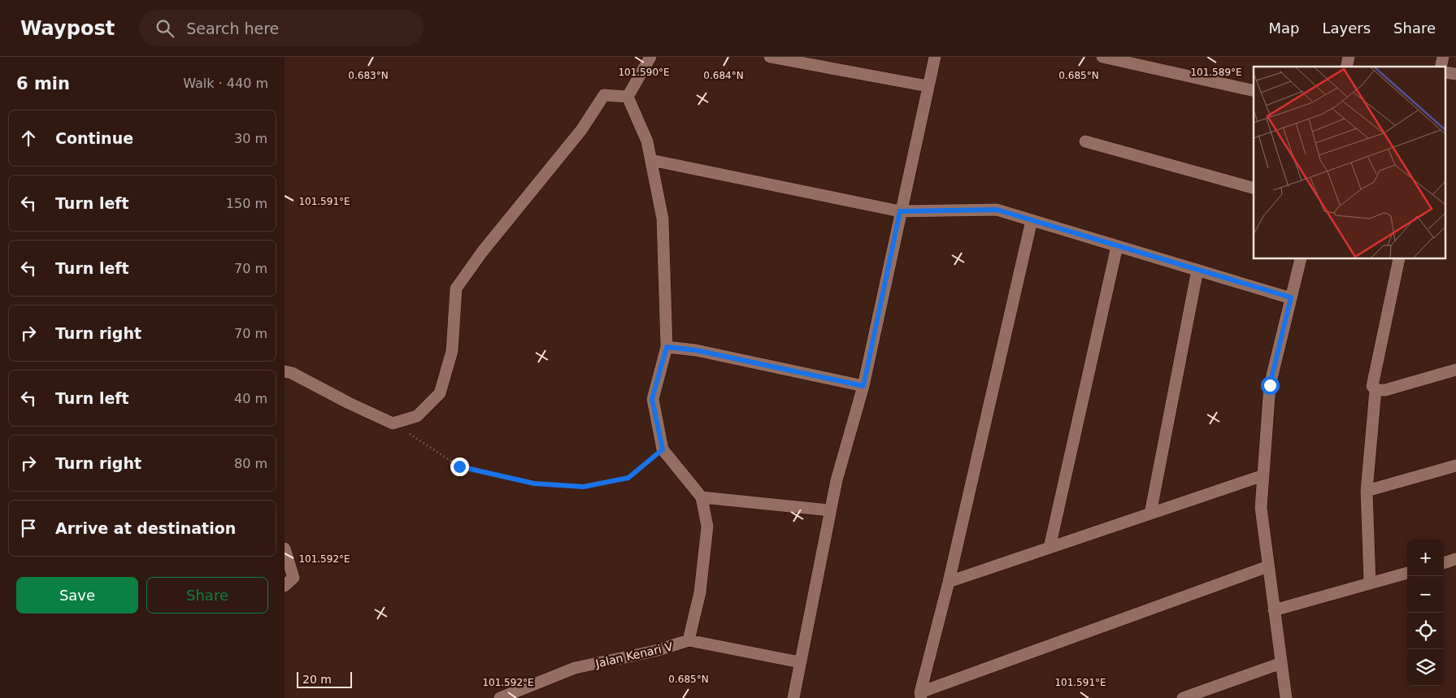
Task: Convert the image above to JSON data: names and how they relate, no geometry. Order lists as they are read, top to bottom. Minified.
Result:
{"streets":{"street":["Jalan Kenari V"]},"scale_bar":"20 m","page":{"header":"Waypost","search":"Search here","nav":["Map","Layers","Share"],"heading":["6 min","Walk · 440 m"],"list":[["Continue","30 m"],["Turn left","150 m"],["Turn left","70 m"],["Turn right","70 m"],["Turn left","40 m"],["Turn right","80 m"],"Arrive at destination"],"map_buttons":["+","−"],"buttons":["Save","Share"],"scale":"20 m"},"coordinates":["101.590°E","101.589°E","0.683°N","0.684°N","0.685°N","101.591°E","101.592°E"]}
